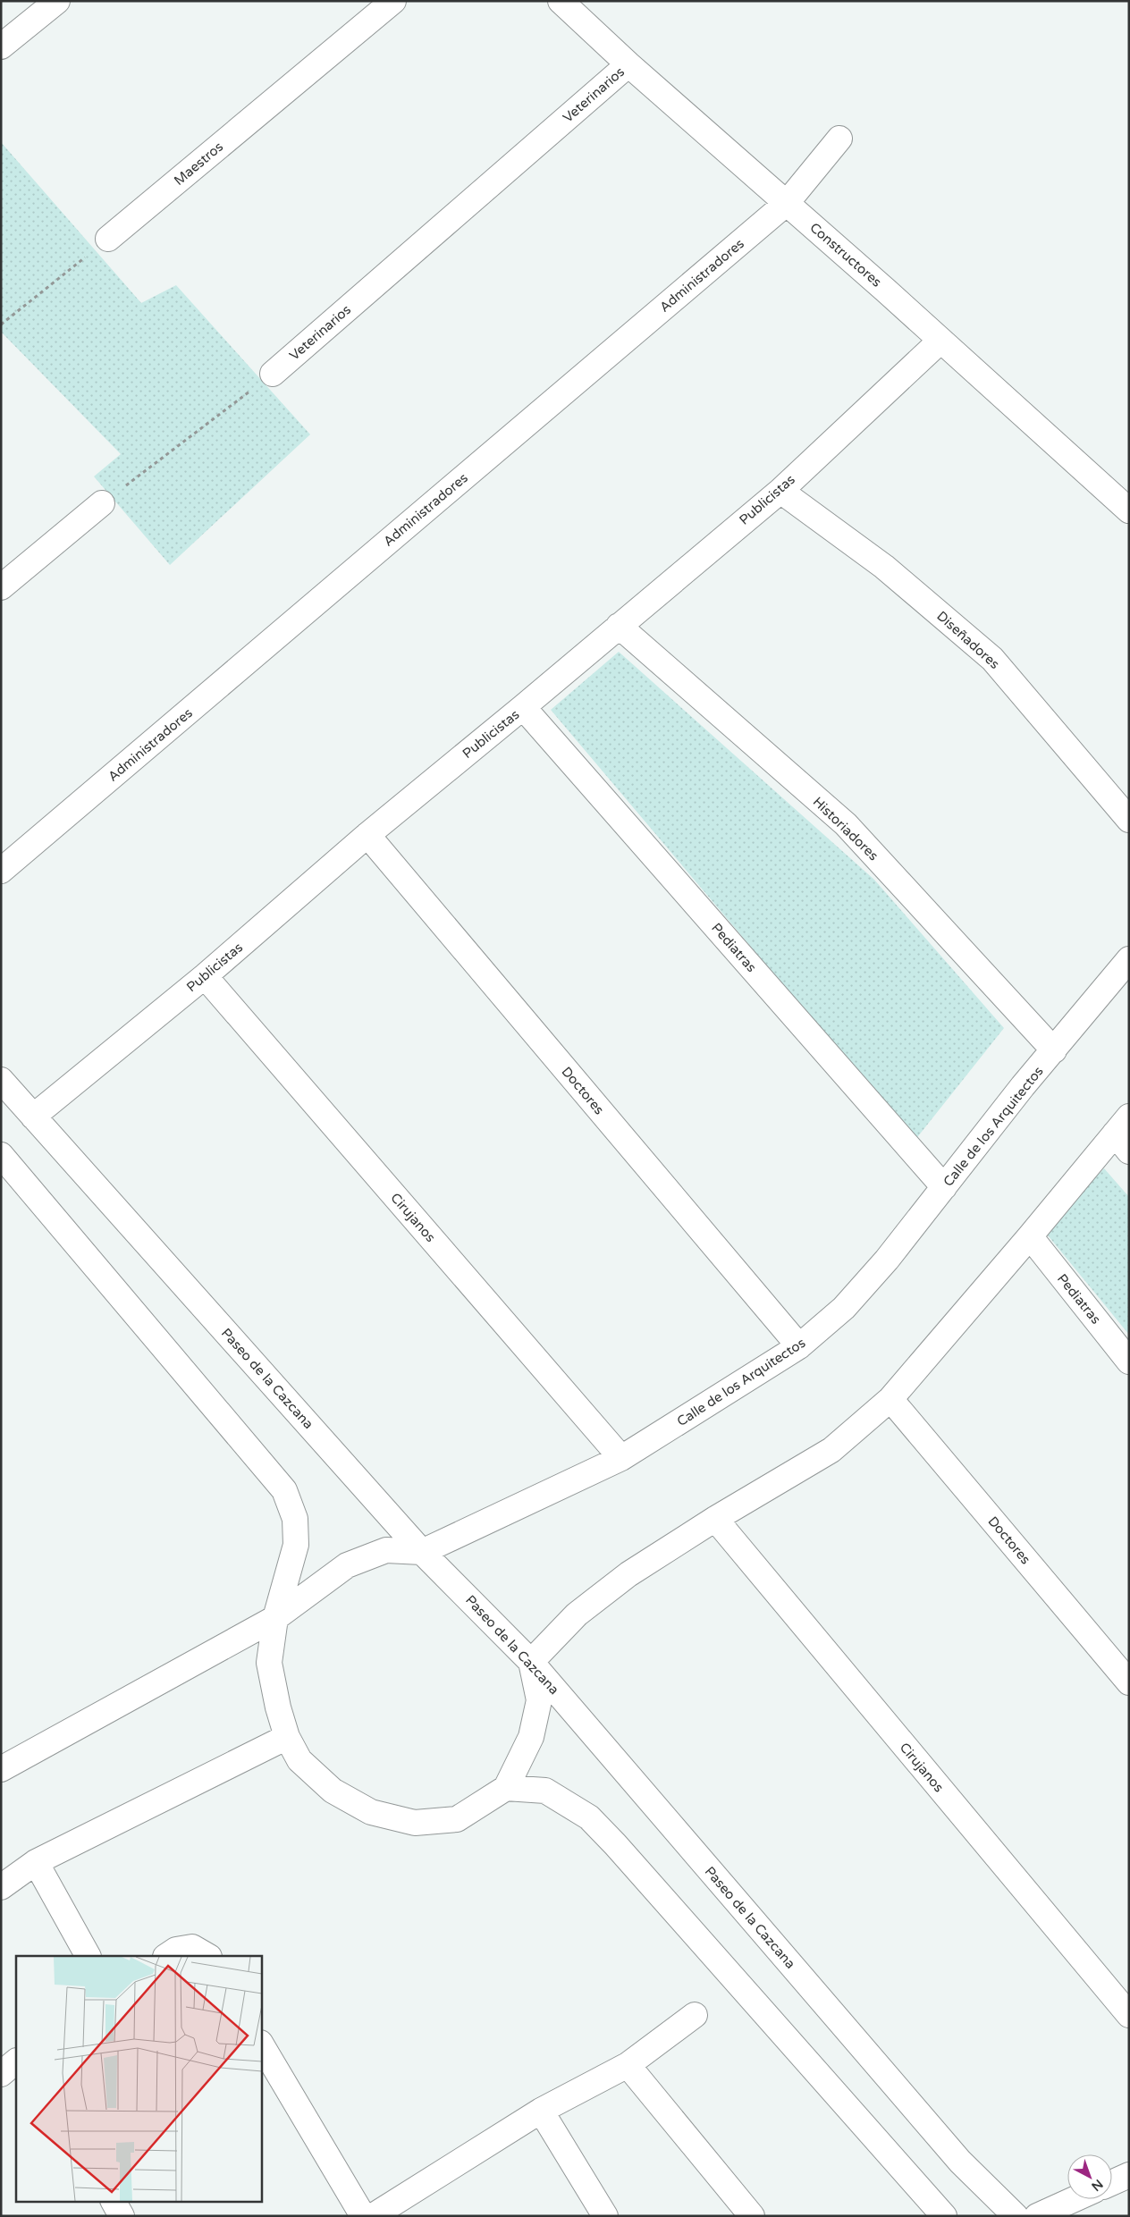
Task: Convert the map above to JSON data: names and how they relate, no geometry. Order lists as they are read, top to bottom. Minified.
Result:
{"streets":{"street":["Veterinarios","Maestros","Constructores","Administradores","Publicistas","Diseñadores","Historiadores","Pediatras","Doctores","Calle de los Arquitectos","Cirujanos","Paseo de la Cazcana"]},"crossings":[["Veterinarios","Constructores"],["Constructores","Administradores"],["Constructores","Publicistas"],["Publicistas","Diseñadores"],["Publicistas","Historiadores"],["Publicistas","Pediatras"],["Publicistas","Doctores"],["Publicistas","Cirujanos"],["Publicistas","Paseo de la Cazcana"],["Historiadores","Calle de los Arquitectos"],["Pediatras","Calle de los Arquitectos"],["Doctores","Calle de los Arquitectos"],["Calle de los Arquitectos","Cirujanos"],["Calle de los Arquitectos","Paseo de la Cazcana"]],"north":"bottom right"}
